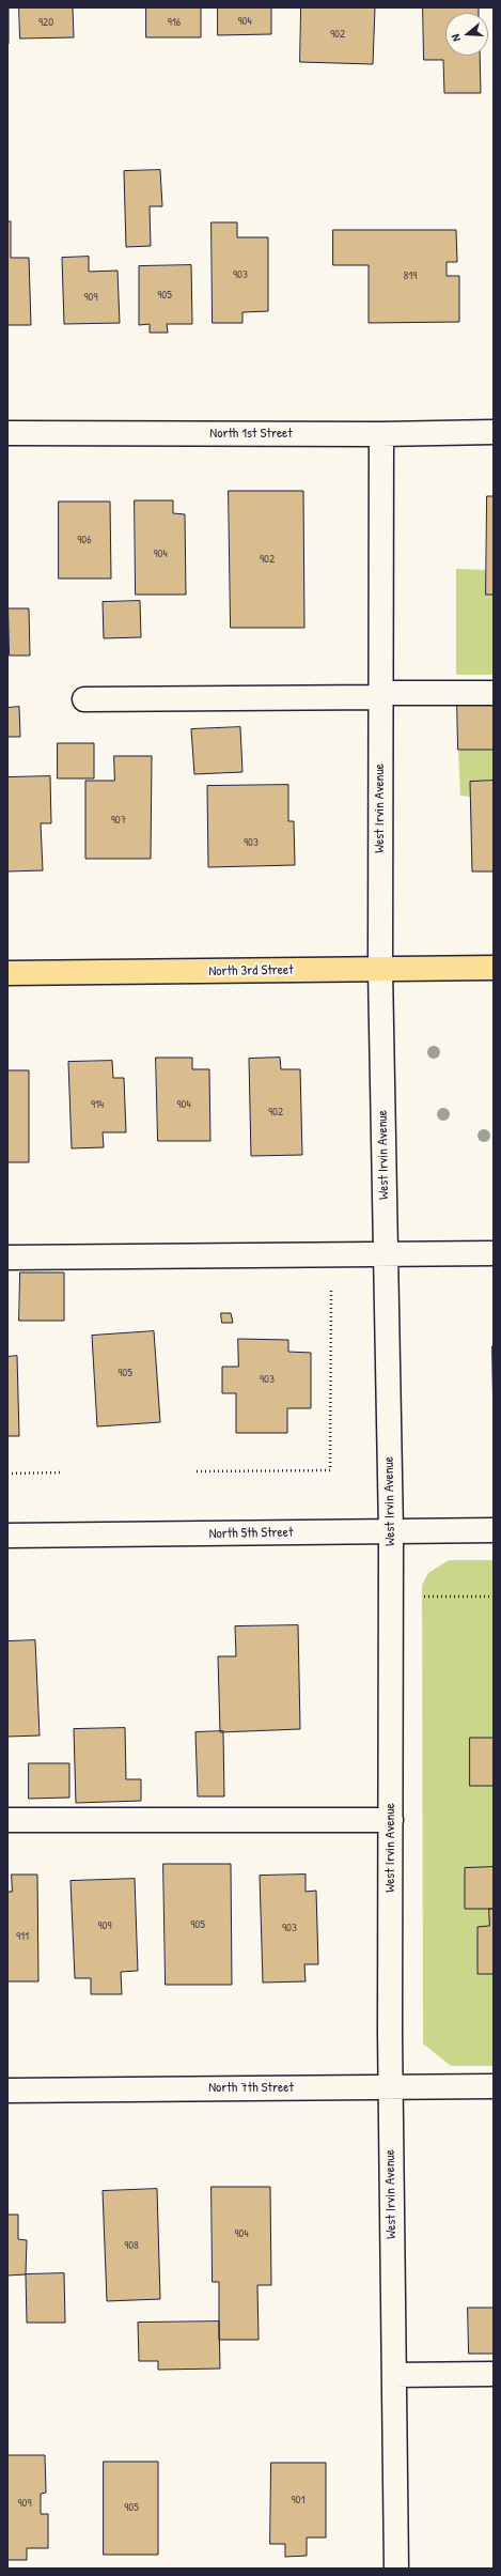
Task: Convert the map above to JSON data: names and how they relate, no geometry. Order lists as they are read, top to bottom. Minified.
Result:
{"streets":{"main road":["North 3rd Street"],"street":["North 1st Street","West Irvin Avenue","North 5th Street","North 7th Street"]},"crossings":[["North 1st Street","West Irvin Avenue"],["West Irvin Avenue","North 3rd Street"],["West Irvin Avenue","North 5th Street"],["West Irvin Avenue","North 7th Street"]],"house_numbers":["904","920","916","902","903","819","905","909","906","904","902","907","903","914","904","902","905","903","905","909","903","911","904","908","901","909","905"],"north":"left"}
